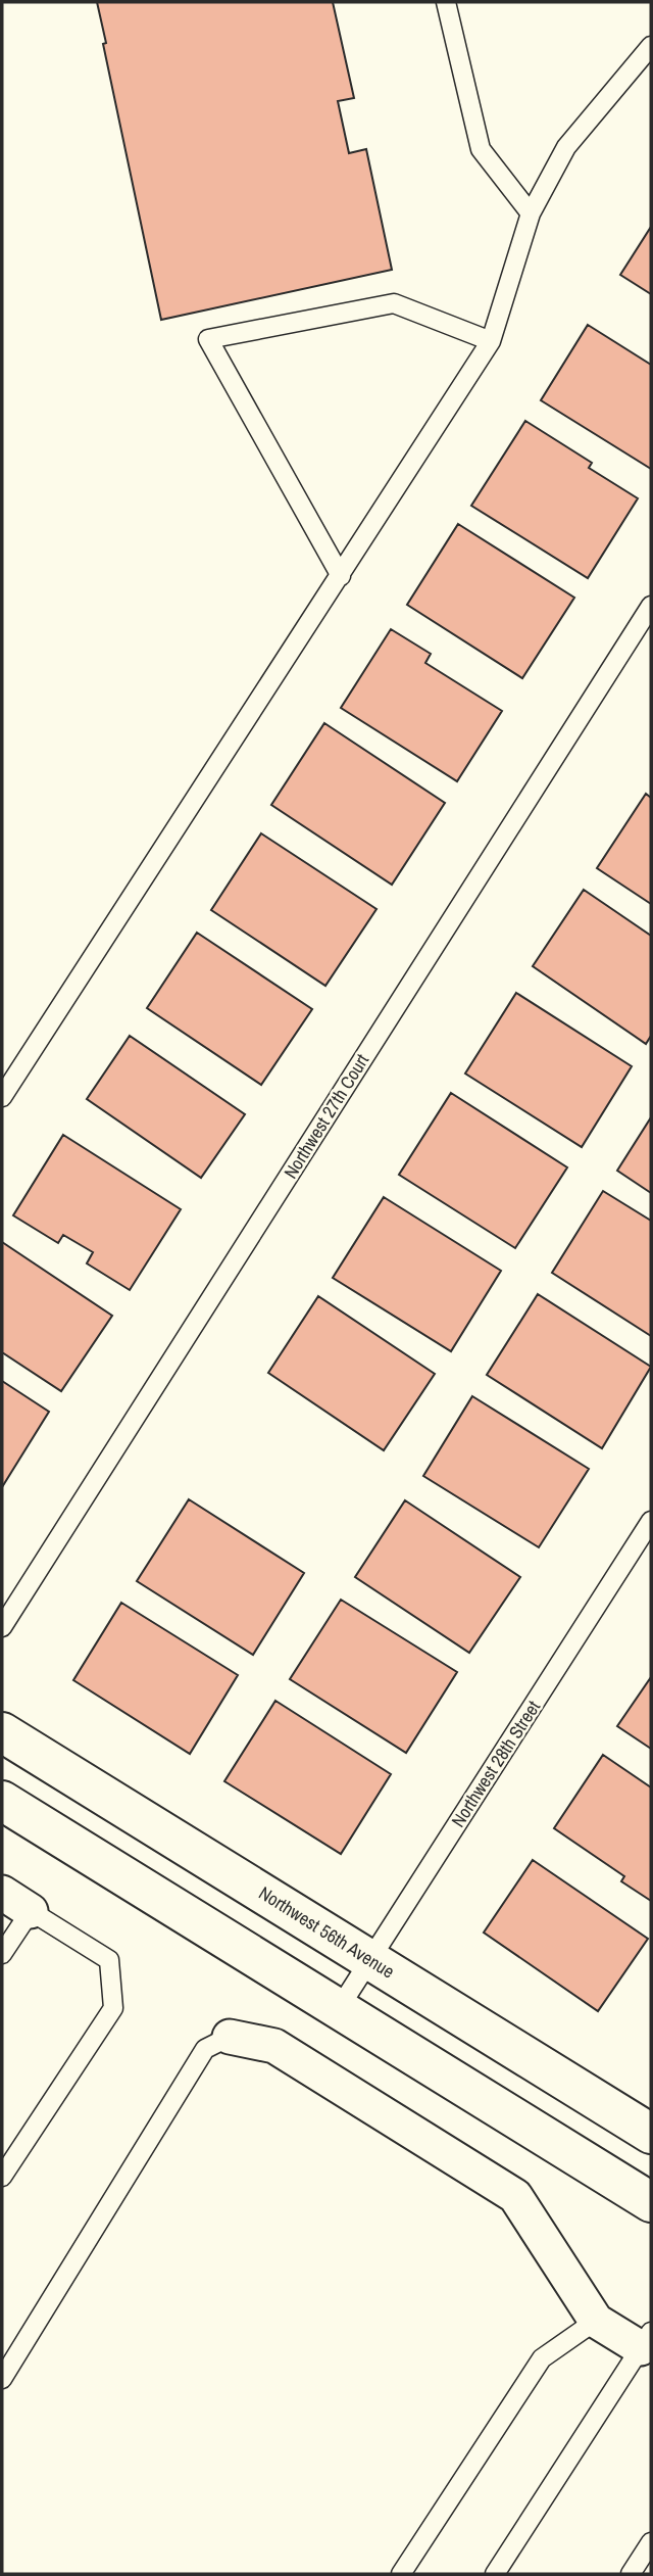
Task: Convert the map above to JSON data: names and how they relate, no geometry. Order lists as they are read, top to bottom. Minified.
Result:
{"streets":{"street":["Northwest 56th Avenue"],"lane":["Northwest 27th Court","Northwest 28th Street"]},"crossings":[["Northwest 28th Street","Northwest 56th Avenue"]]}
